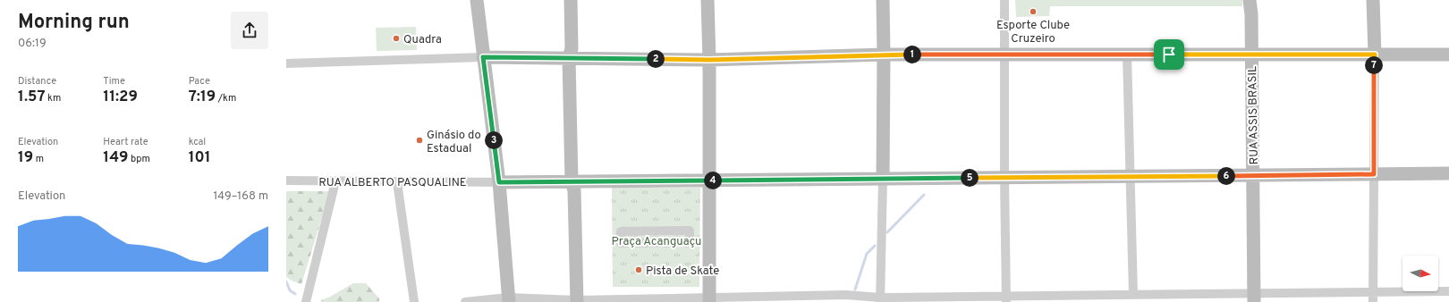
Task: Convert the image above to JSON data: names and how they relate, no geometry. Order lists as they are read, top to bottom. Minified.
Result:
{"streets":{"street":["RUA ASSIS BRASIL","RUA ALBERTO PASQUALINE"]},"parks":["Praça Acanguaçu"],"places":["Esporte Clube Cruzeiro","Quadra","Ginásio do Estadual","Pista de Skate"],"north":"right","page":{"heading":["Morning run","06:19"],"pins":["1","2","7","3","6","5","4"],"stats":[["Distance","1.57 km"],["Time","11:29"],["Pace","7:19 /km"],["Elevation","19 m"],["Heart rate","149 bpm"],["kcal","101"]],"chart":["Elevation","149–168 m"]}}
